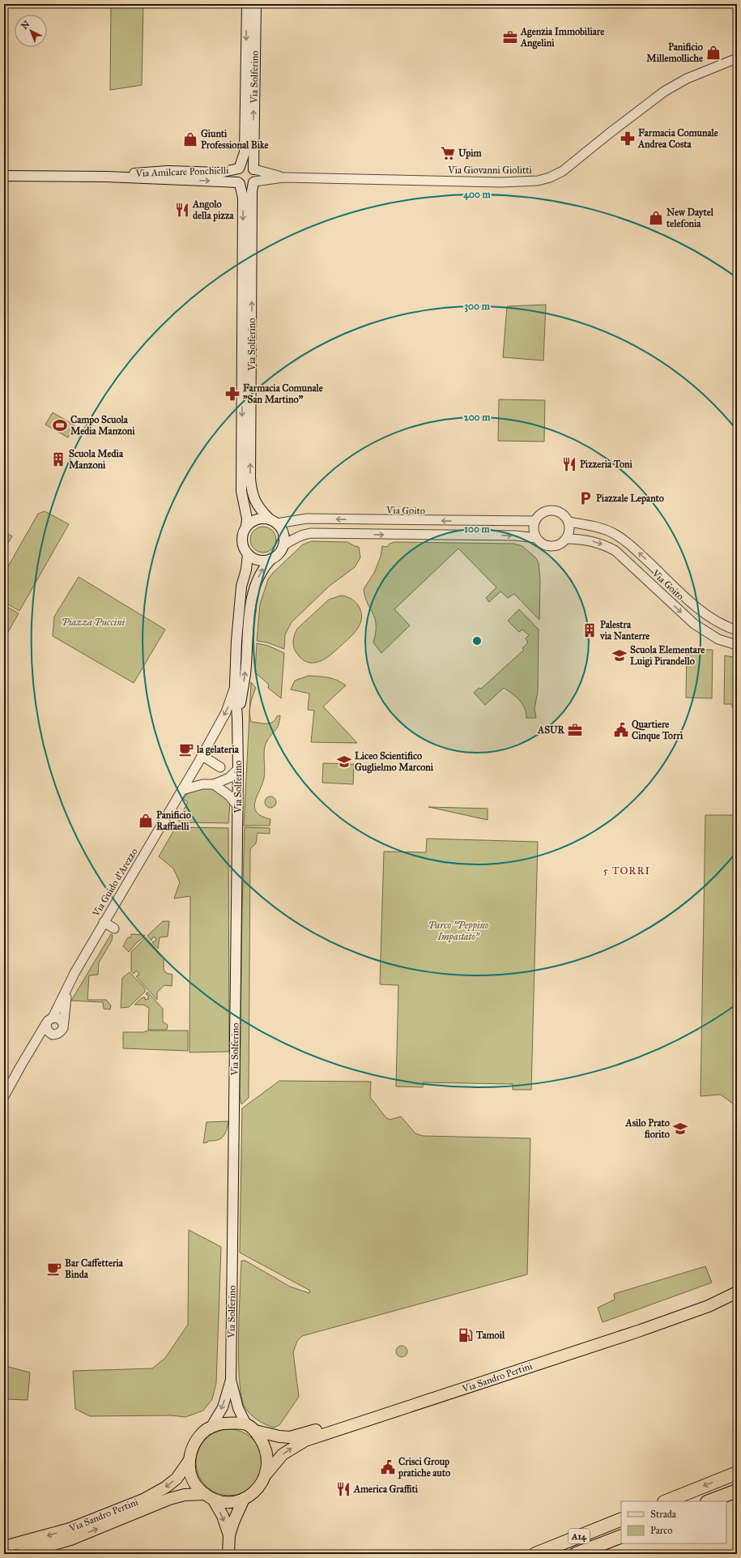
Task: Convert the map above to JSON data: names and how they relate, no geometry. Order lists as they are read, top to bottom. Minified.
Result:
{"streets":{"highway":["A14"],"main road":["Via Solferino","Via Amilcare Ponchielli","Via Sandro Pertini"],"street":["Via Giovanni Giolitti","Via Goito","Via Guido d'Arezzo"]},"crossings":[["Via Solferino","Via Giovanni Giolitti"],["Via Solferino","Via Amilcare Ponchielli"],["Via Solferino","Via Goito"],["Via Solferino","Via Guido d'Arezzo"],["Via Solferino","Via Sandro Pertini"],["Via Giovanni Giolitti","Via Amilcare Ponchielli"]],"districts":["5 TORRI"],"parks":["Piazza Puccini","Parco \"Peppino Impastato\""],"places":{"office":["Agenzia Immobiliare Angelini","ASUR"],"shop":["Panificio Millemolliche","Giunti Professional Bike","New Daytel telefonia","Panificio Raffaelli"],"pharmacy":["Farmacia Comunale Andrea Costa","Farmacia Comunale \"San Martino\""],"supermarket":["Upim"],"restaurant":["Angolo della pizza","Pizzeria Toni","America Graffiti"],"sports":["Campo Scuola Media Manzoni"],"building":["Scuola Media Manzoni","Palestra via Nanterre"],"parking":["Piazzale Lepanto"],"school or university":["Scuola Elementare Luigi Pirandello","Liceo Scientifico Guglielmo Marconi","Asilo Prato fiorito"],"public building":["Quartiere Cinque Torri","Crisci Group pratiche auto"],"cafe":["la gelateria","Bar Caffetteria Binda"],"fuel station":["Tamoil"]},"legend":["Strada","Parco"],"north":"top left","rings":["400 m","300 m","200 m","100 m"]}
